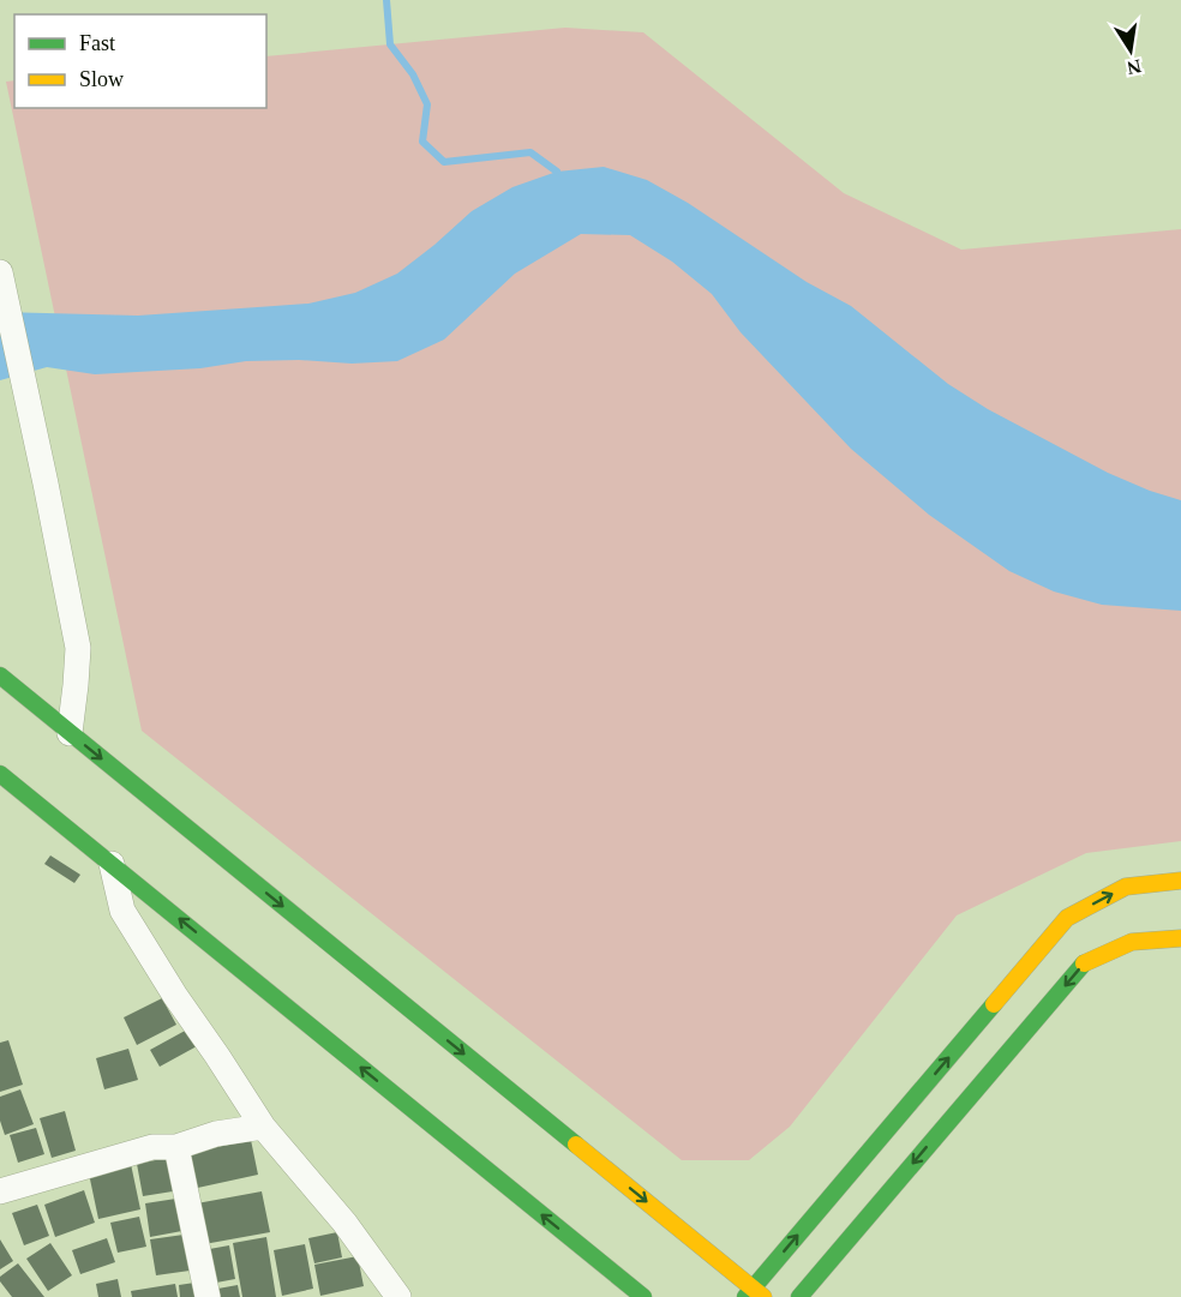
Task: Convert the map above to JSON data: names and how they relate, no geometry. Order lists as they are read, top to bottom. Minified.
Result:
{"legend":["Fast","Slow"],"north":"bottom"}
